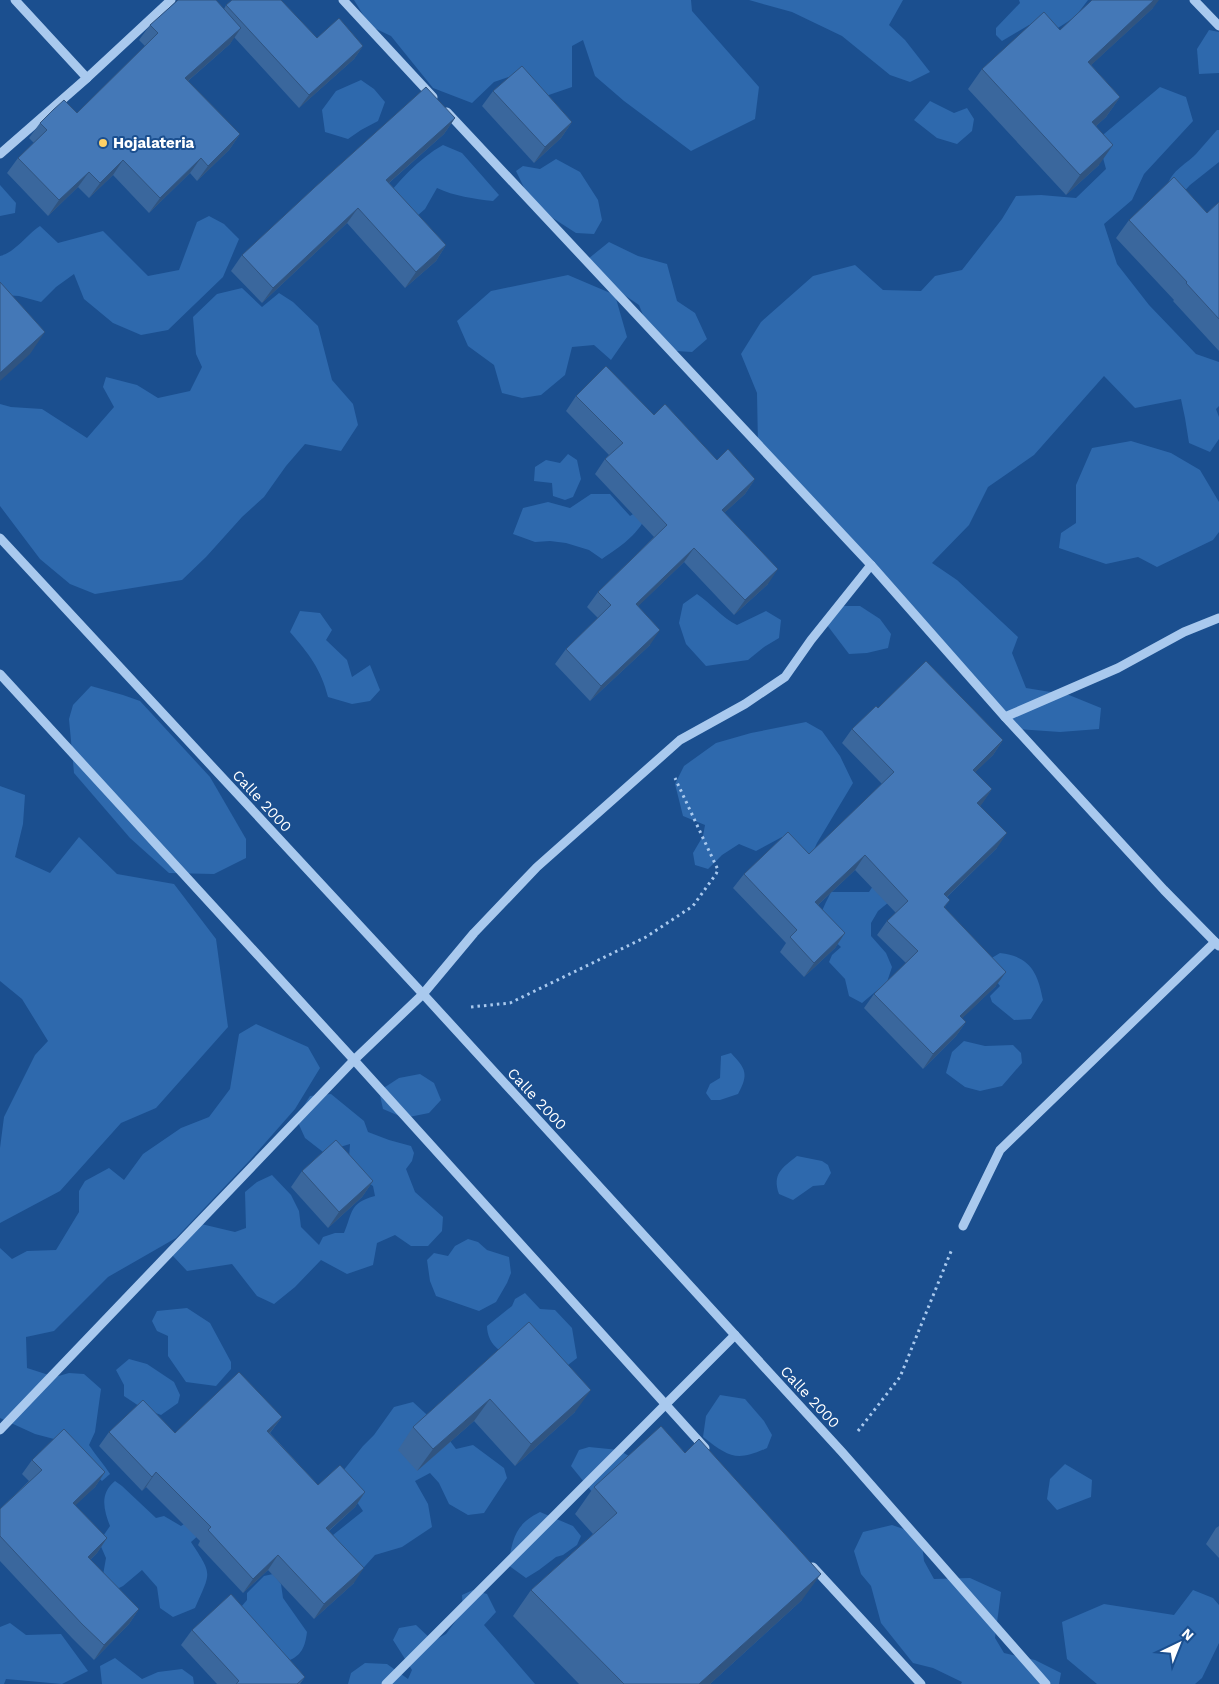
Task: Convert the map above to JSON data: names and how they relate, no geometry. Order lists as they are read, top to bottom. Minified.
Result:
{"streets":{"street":["Calle 2000"]},"places":["Hojalateria"],"north":"top right"}
